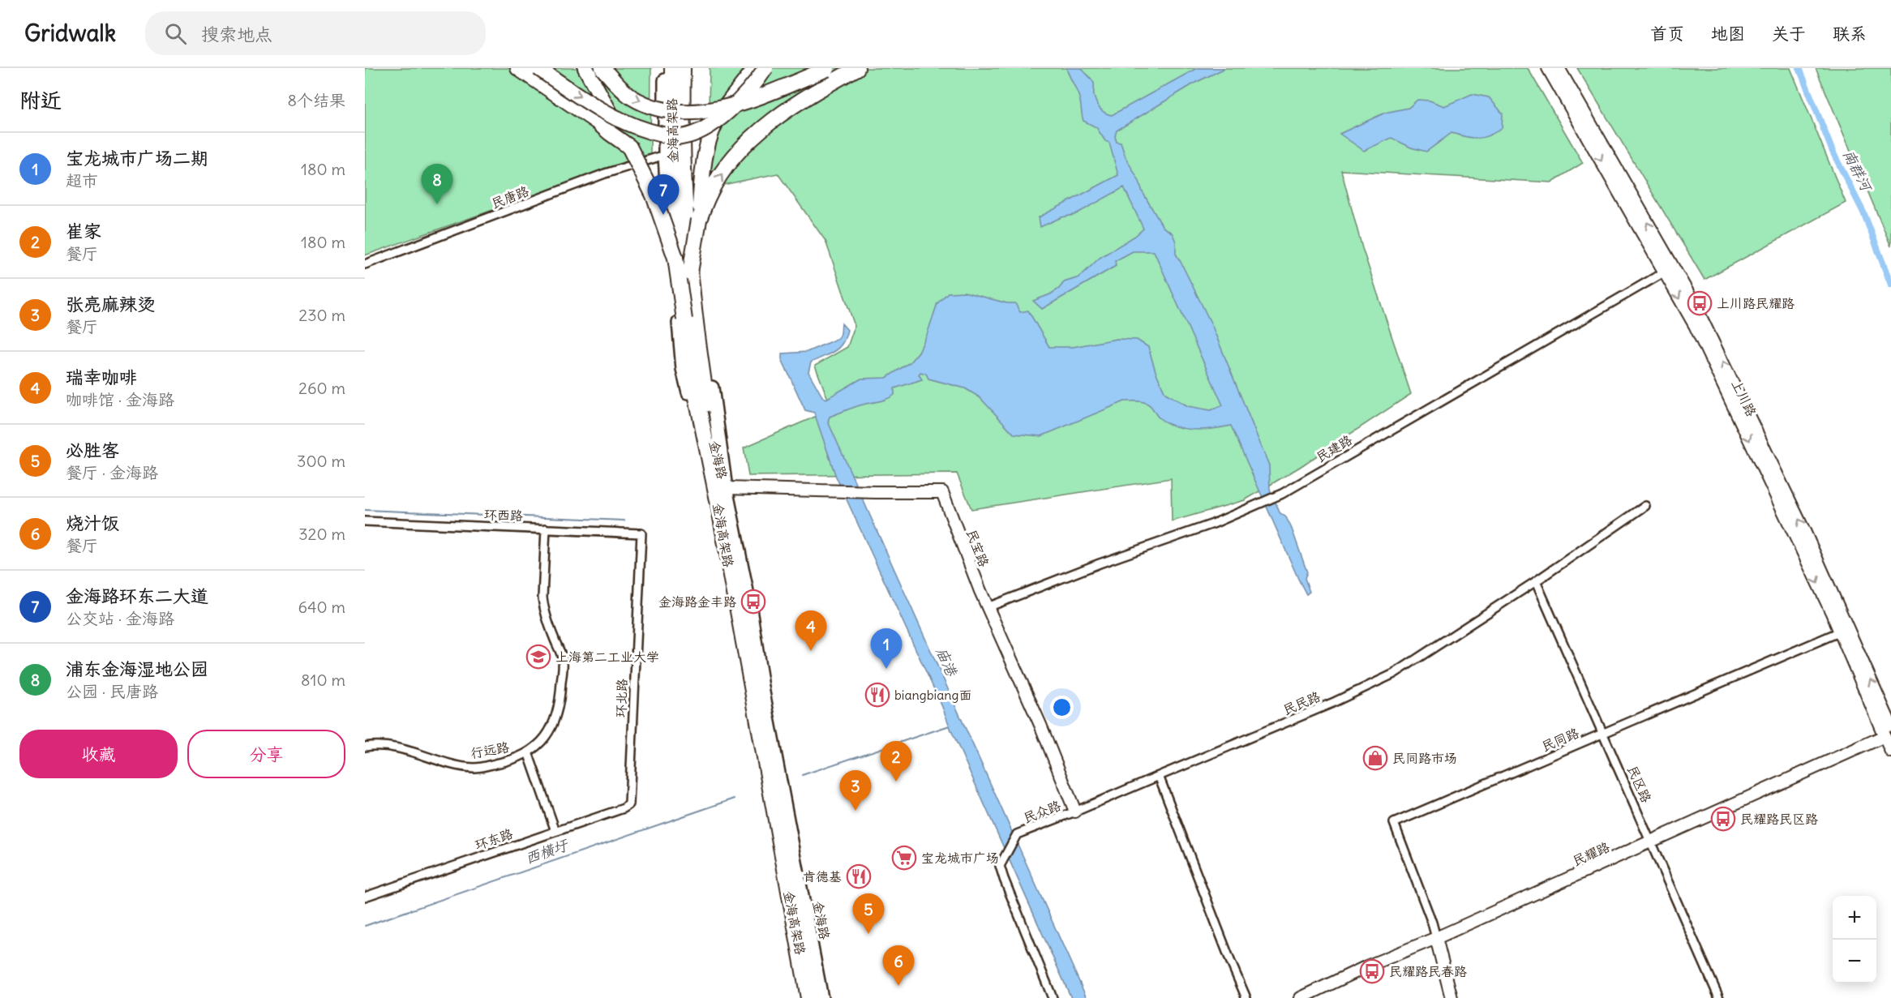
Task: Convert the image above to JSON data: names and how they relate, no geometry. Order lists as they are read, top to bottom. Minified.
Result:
{"streets":{"highway":["金海高架路"],"main road":["金海路"],"street":["民唐路","上川路","民建路","环西路","民宝路","环北路","民民路","民同路","行远路","民区路","民众路","环东路","民耀路"]},"crossings":[["金海高架路","金海路"],["民唐路","金海路"],["上川路","民建路"],["上川路","民同路"],["上川路","民耀路"],["民建路","民宝路"],["金海路","民宝路"],["环西路","环北路"],["环西路","行远路"],["民宝路","民众路"],["环北路","环东路"],["民民路","民区路"],["民民路","民众路"],["民同路","民区路"],["民同路","民耀路"],["民区路","民耀路"]],"water":["南群河","庙港","西横圩"],"places":{"bus stop":["上川路民耀路","金海路金丰路","民耀路民区路","民耀路民春路"],"school or university":["上海第二工业大学"],"restaurant":["biangbiang面","肯德基"],"shop":["民同路市场"],"supermarket":["宝龙城市广场"]},"page":{"header":"Gridwalk","search":"搜索地点","nav":["首页","地图","关于","联系"],"heading":["附近","8个结果"],"list":[{"mark":"1","name":"宝龙城市广场二期","note":"超市","value":"180 m"},{"mark":"2","name":"崔家","note":"餐厅","value":"180 m"},{"mark":"3","name":"张亮麻辣烫","note":"餐厅","value":"230 m"},{"mark":"4","name":"瑞幸咖啡","note":"咖啡馆 · 金海路","value":"260 m"},{"mark":"5","name":"必胜客","note":"餐厅 · 金海路","value":"300 m"},{"mark":"6","name":"烧汁饭","note":"餐厅","value":"320 m"},{"mark":"7","name":"金海路环东二大道","note":"公交站 · 金海路","value":"640 m"},{"mark":"8","name":"浦东金海湿地公园","note":"公园 · 民唐路","value":"810 m"}],"pins":["8","7","4","1","2","3","5","6"],"buttons":["收藏","分享"],"map_buttons":["+","−"]}}
